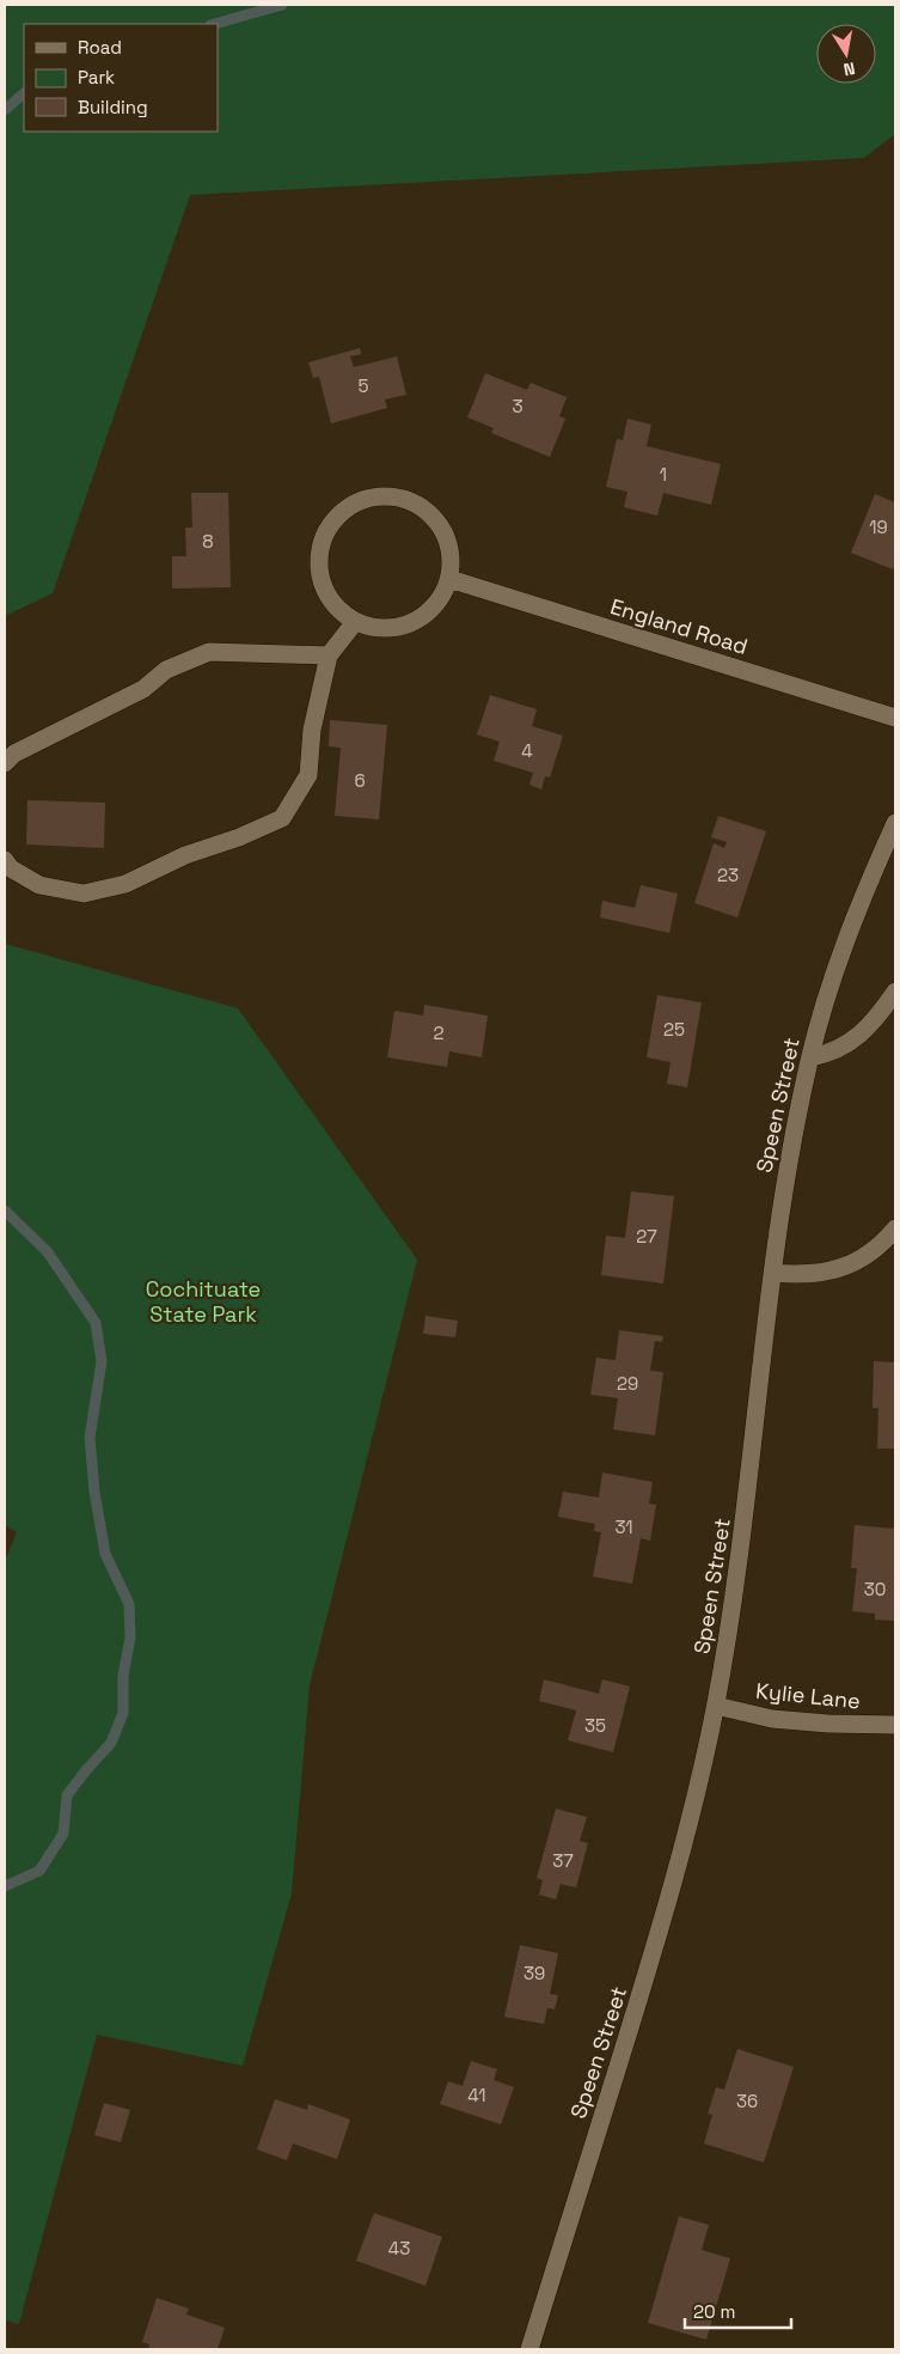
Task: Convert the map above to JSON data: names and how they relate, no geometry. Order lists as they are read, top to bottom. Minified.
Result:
{"streets":{"street":["England Road","Speen Street","Kylie Lane"]},"crossings":[["Speen Street","Kylie Lane"]],"parks":["Cochituate State Park"],"house_numbers":["5","3","1","19","8","4","6","23","25","2","27","29","31","30","35","37","39","41","36","43"],"legend":["Road","Park","Building"],"scale_bar":"20 m","north":"bottom"}
